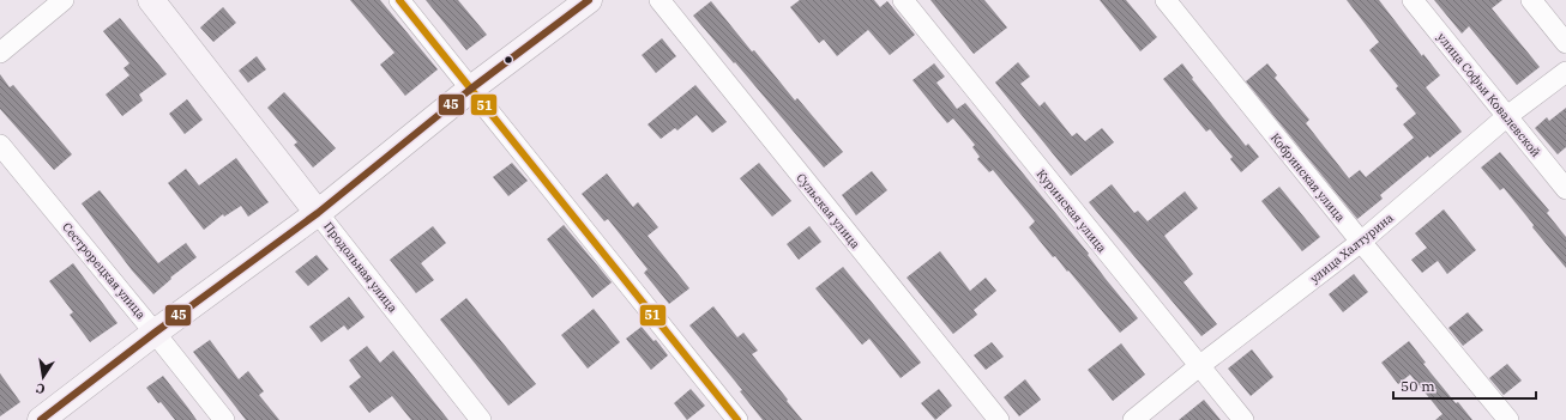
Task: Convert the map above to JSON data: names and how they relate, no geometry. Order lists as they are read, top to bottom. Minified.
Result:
{"streets":{"main road":["Продольная улица"],"street":["улица Софьи Ковалевской","Кобринская улица","Сульская улица","Куринская улица","улица Халтурина","Сестрорецкая улица"]},"crossings":[["улица Софьи Ковалевской","улица Халтурина"],["Кобринская улица","улица Халтурина"],["Куринская улица","улица Халтурина"]],"lines":["transit line 51","transit line 45"],"scale_bar":"50 m","north":"bottom"}
